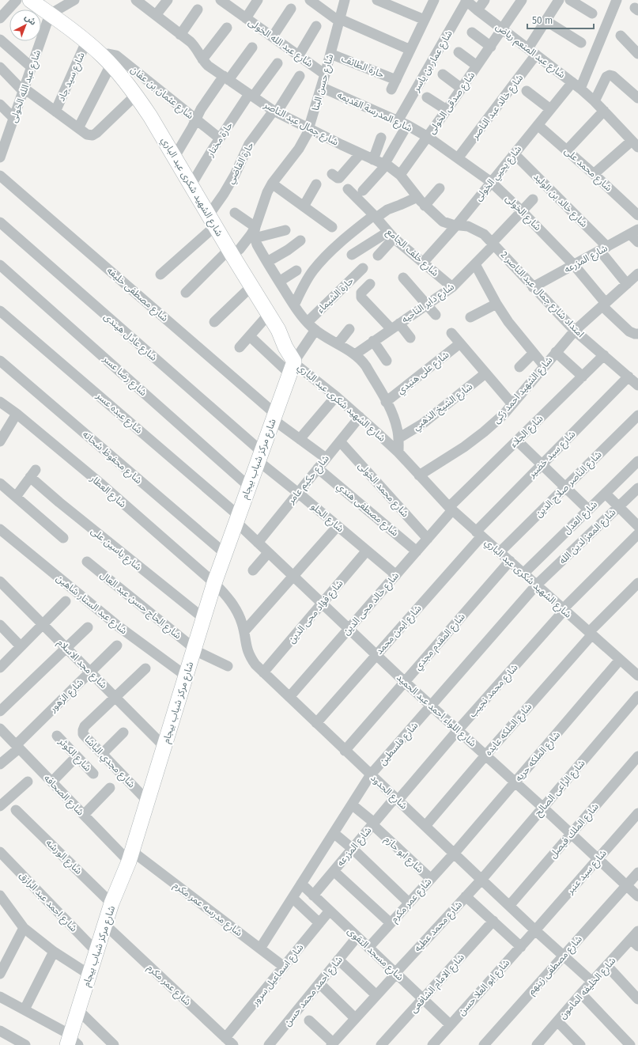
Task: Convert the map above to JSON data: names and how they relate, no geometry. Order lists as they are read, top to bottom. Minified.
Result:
{"streets":{"main road":["شارع الشهيد شكرى عبد الباري","شارع مركز شباب بيجام"],"street":["شارع عبد الله الخولى","شارع عبد المنعم رياض","شارع عمار بن ياسر","حارة الطائف","شارع سيد جاد","شارع حسن البنا","شارع عثمان بن عفان","شارع صدقى الخولى","شارع خالد عبد الناصر","شارع المدرسة القديمه","شارع جمال عبد الناصر","حارة مختار","حارة القاضي","شارع محمد على","شارع يحيي الخولى","شارع خالد بن الوليد","شارع الخولى","شارع خلف الجامع","شارع المزرعه","شارع مصطفى خليفه","امتداد شارع جمال عبد الناصر 2","حارة الشيماء","شارع داير الناحيه","شارع عادل هيندى","شارع على هنيدي","شارع رضا عسر","شارع الشهيد احمد زكى","شارع الشيخ الذهبي","شارع عبده عسر","شارع الجلاء","شارع سيد خضير","شارع محفوظ شحاته","شارع حكيم عامر","شارع الناصر صلاح الدين","شارع محمد الخولى","شارع العطار","شارع مصطفى هندي","شارع الحلو","شارع العدل","شارع المعز لدين الله","شارع ياسين على","شارع خالد محى الدين","شارع عبد الستار شاهين","شارع الحاج حسن عبد العال","شارع فؤاد محى الدين","شارع ايمن محمد","شارع المقدم مجدي","شارع مجد الاسلام","شارع محمد نجيب","شارع الزهور","شارع اللواء احمد عبد الحميد","شارع الملكه عايده","شارع فلسطين","شارع الكوثر","شارع الملكه حريه","شارع مجدي الباشا","شارع الراعى الصالح","شارع الحدود","شارع الصحافه","شارع الملك فيصل","شارع ابو حازم","شارع الورشه","شارع سيد عنبر","شارع عمر مكرم","شارع احمد عبد الرازق","شارع مدرسه عمر مكرم","شارع محمد عطيه","شارع مسجد التقوى","شارع مصطفى زينهم","شارع اسماعيل سرور","شارع الامام الشافعى","شارع ابو العلا حسن","شارع الخليفه المامون","شارع احمد محمد حسن"]},"crossings":[["شارع عبد الله الخولى","شارع حسن البنا"],["شارع عبد الله الخولى","شارع الشهيد شكرى عبد الباري"],["شارع عبد المنعم رياض","شارع عمار بن ياسر"],["شارع عبد المنعم رياض","شارع صدقى الخولى"],["شارع عبد المنعم رياض","شارع خالد عبد الناصر"],["شارع عبد المنعم رياض","شارع يحيي الخولى"],["شارع عمار بن ياسر","شارع المدرسة القديمه"],["شارع عمار بن ياسر","شارع جمال عبد الناصر"],["حارة الطائف","شارع حسن البنا"],["شارع سيد جاد","شارع الشهيد شكرى عبد الباري"],["شارع حسن البنا","شارع المدرسة القديمه"],["شارع حسن البنا","شارع جمال عبد الناصر"],["شارع حسن البنا","شارع الشهيد شكرى عبد الباري"],["شارع عثمان بن عفان","حارة مختار"],["شارع عثمان بن عفان","شارع الشهيد شكرى عبد الباري"],["شارع صدقى الخولى","شارع المدرسة القديمه"],["شارع صدقى الخولى","شارع جمال عبد الناصر"],["شارع صدقى الخولى","شارع الخولى"],["شارع خالد عبد الناصر","شارع الخولى"],["شارع المدرسة القديمه","شارع الخولى"],["شارع جمال عبد الناصر","حارة مختار"],["شارع جمال عبد الناصر","حارة القاضي"],["شارع جمال عبد الناصر","شارع يحيي الخولى"],["شارع جمال عبد الناصر","امتداد شارع جمال عبد الناصر 2"],["حارة مختار","شارع الشهيد شكرى عبد الباري"],["حارة القاضي","شارع الشهيد شكرى عبد الباري"],["شارع محمد على","شارع يحيي الخولى"],["شارع يحيي الخولى","شارع خالد بن الوليد"],["شارع يحيي الخولى","شارع الخولى"],["شارع يحيي الخولى","شارع خلف الجامع"],["شارع يحيي الخولى","امتداد شارع جمال عبد الناصر 2"],["شارع الشهيد شكرى عبد الباري","شارع الشهيد احمد زكى"],["شارع الشهيد شكرى عبد الباري","شارع الجلاء"],["شارع الشهيد شكرى عبد الباري","شارع سيد خضير"],["شارع الشهيد شكرى عبد الباري","شارع مركز شباب بيجام"],["شارع الشهيد شكرى عبد الباري","شارع حكيم عامر"],["شارع الشهيد شكرى عبد الباري","شارع الناصر صلاح الدين"],["شارع الشهيد شكرى عبد الباري","شارع العدل"],["شارع الشهيد شكرى عبد الباري","شارع المعز لدين الله"],["شارع الشهيد شكرى عبد الباري","شارع خالد محى الدين"],["شارع الشهيد شكرى عبد الباري","شارع ايمن محمد"],["شارع الشهيد شكرى عبد الباري","شارع المقدم مجدي"],["شارع الشهيد شكرى عبد الباري","شارع محمد نجيب"],["شارع الشهيد شكرى عبد الباري","شارع الملكه عايده"],["شارع الشهيد شكرى عبد الباري","شارع فلسطين"],["شارع الشهيد شكرى عبد الباري","شارع الملكه حريه"],["شارع خالد بن الوليد","شارع المزرعه"],["شارع خالد بن الوليد","شارع الشهيد احمد زكى"],["شارع الخولى","شارع المزرعه"],["شارع الخولى","شارع داير الناحيه"],["شارع الخولى","شارع الشهيد احمد زكى"],["شارع خلف الجامع","شارع داير الناحيه"],["شارع المزرعه","امتداد شارع جمال عبد الناصر 2"],["شارع المزرعه","شارع محمد نجيب"],["شارع المزرعه","شارع الحدود"],["شارع المزرعه","شارع ابو حازم"],["شارع المزرعه","شارع مسجد التقوى"],["شارع مصطفى خليفه","شارع مركز شباب بيجام"],["شارع مصطفى خليفه","شارع حكيم عامر"],["امتداد شارع جمال عبد الناصر 2","شارع داير الناحيه"],["امتداد شارع جمال عبد الناصر 2","شارع الشهيد احمد زكى"],["امتداد شارع جمال عبد الناصر 2","شارع الجلاء"],["امتداد شارع جمال عبد الناصر 2","شارع سيد خضير"],["شارع عادل هيندى","شارع مركز شباب بيجام"],["شارع عادل هيندى","شارع الحلو"],["شارع رضا عسر","شارع مركز شباب بيجام"],["شارع عبده عسر","شارع مركز شباب بيجام"],["شارع عبده عسر","شارع اللواء احمد عبد الحميد"],["شارع الجلاء","شارع خالد محى الدين"],["شارع سيد خضير","شارع ايمن محمد"],["شارع محفوظ شحاته","شارع مركز شباب بيجام"],["شارع مركز شباب بيجام","شارع العطار"],["شارع مركز شباب بيجام","شارع الحلو"],["شارع مركز شباب بيجام","شارع ياسين على"],["شارع مركز شباب بيجام","شارع عبد الستار شاهين"],["شارع مركز شباب بيجام","شارع الحاج حسن عبد العال"],["شارع مركز شباب بيجام","شارع مجد الاسلام"],["شارع مركز شباب بيجام","شارع اللواء احمد عبد الحميد"],["شارع مركز شباب بيجام","شارع مجدي الباشا"],["شارع مركز شباب بيجام","شارع الحدود"],["شارع مركز شباب بيجام","شارع الصحافه"],["شارع مركز شباب بيجام","شارع الورشه"],["شارع مركز شباب بيجام","شارع عمر مكرم"],["شارع مركز شباب بيجام","شارع احمد عبد الرازق"],["شارع مركز شباب بيجام","شارع مدرسه عمر مكرم"],["شارع حكيم عامر","شارع محمد الخولى"],["شارع حكيم عامر","شارع مصطفى هندي"],["شارع حكيم عامر","شارع الحلو"],["شارع حكيم عامر","شارع اللواء احمد عبد الحميد"],["شارع محمد الخولى","شارع خالد محى الدين"],["شارع العطار","شارع الحدود"],["شارع مصطفى هندي","شارع خالد محى الدين"],["شارع الحلو","شارع خالد محى الدين"],["شارع الحلو","شارع فؤاد محى الدين"],["شارع المعز لدين الله","شارع فلسطين"],["شارع خالد محى الدين","شارع اللواء احمد عبد الحميد"],["شارع خالد محى الدين","شارع الحدود"],["شارع فؤاد محى الدين","شارع اللواء احمد عبد الحميد"],["شارع فؤاد محى الدين","شارع الحدود"],["شارع ايمن محمد","شارع اللواء احمد عبد الحميد"],["شارع ايمن محمد","شارع الحدود"],["شارع المقدم مجدي","شارع اللواء احمد عبد الحميد"],["شارع المقدم مجدي","شارع الحدود"],["شارع مجد الاسلام","شارع الزهور"],["شارع مجد الاسلام","شارع مجدي الباشا"],["شارع محمد نجيب","شارع اللواء احمد عبد الحميد"],["شارع محمد نجيب","شارع الحدود"],["شارع الزهور","شارع الصحافه"],["شارع اللواء احمد عبد الحميد","شارع الملكه عايده"],["شارع اللواء احمد عبد الحميد","شارع فلسطين"],["شارع اللواء احمد عبد الحميد","شارع الملكه حريه"],["شارع اللواء احمد عبد الحميد","شارع الراعى الصالح"],["شارع اللواء احمد عبد الحميد","شارع الملك فيصل"],["شارع اللواء احمد عبد الحميد","شارع سيد عنبر"],["شارع اللواء احمد عبد الحميد","شارع مصطفى زينهم"],["شارع الملكه عايده","شارع الحدود"],["شارع فلسطين","شارع الحدود"],["شارع فلسطين","شارع ابو حازم"],["شارع فلسطين","شارع مدرسه عمر مكرم"],["شارع فلسطين","شارع مسجد التقوى"],["شارع الملكه حريه","شارع الحدود"],["شارع الملكه حريه","شارع عمر مكرم"],["شارع الراعى الصالح","شارع الحدود"],["شارع الراعى الصالح","شارع محمد عطيه"],["شارع الحدود","شارع الملك فيصل"],["شارع الحدود","شارع سيد عنبر"],["شارع الحدود","شارع عمر مكرم"],["شارع الحدود","شارع محمد عطيه"],["شارع الحدود","شارع مصطفى زينهم"],["شارع الحدود","شارع ابو العلا حسن"],["شارع الحدود","شارع الخليفه المامون"],["شارع الصحافه","شارع مدرسه عمر مكرم"],["شارع ابو حازم","شارع عمر مكرم"],["شارع سيد عنبر","شارع ابو العلا حسن"],["شارع عمر مكرم","شارع مسجد التقوى"],["شارع عمر مكرم","شارع اسماعيل سرور"],["شارع مدرسه عمر مكرم","شارع اسماعيل سرور"],["شارع محمد عطيه","شارع مسجد التقوى"],["شارع مسجد التقوى","شارع اسماعيل سرور"],["شارع مسجد التقوى","شارع الامام الشافعى"],["شارع مسجد التقوى","شارع ابو العلا حسن"],["شارع مسجد التقوى","شارع احمد محمد حسن"]],"scale_bar":"50 m","north":"top right"}
